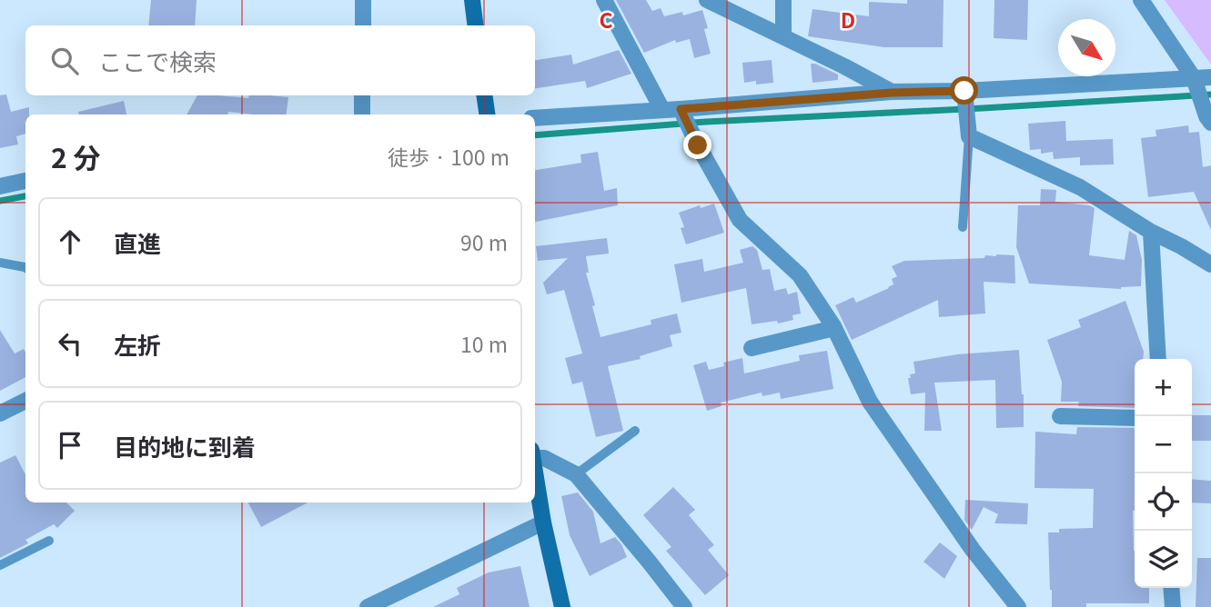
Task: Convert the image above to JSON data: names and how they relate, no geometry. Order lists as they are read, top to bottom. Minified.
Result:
{"north":"bottom right","page":{"search":"ここで検索","heading":["2 分","徒歩 · 100 m"],"list":[["直進","90 m"],["左折","10 m"],"目的地に到着"],"map_buttons":["+","−"]},"grid":{"columns":["C","D"]}}
